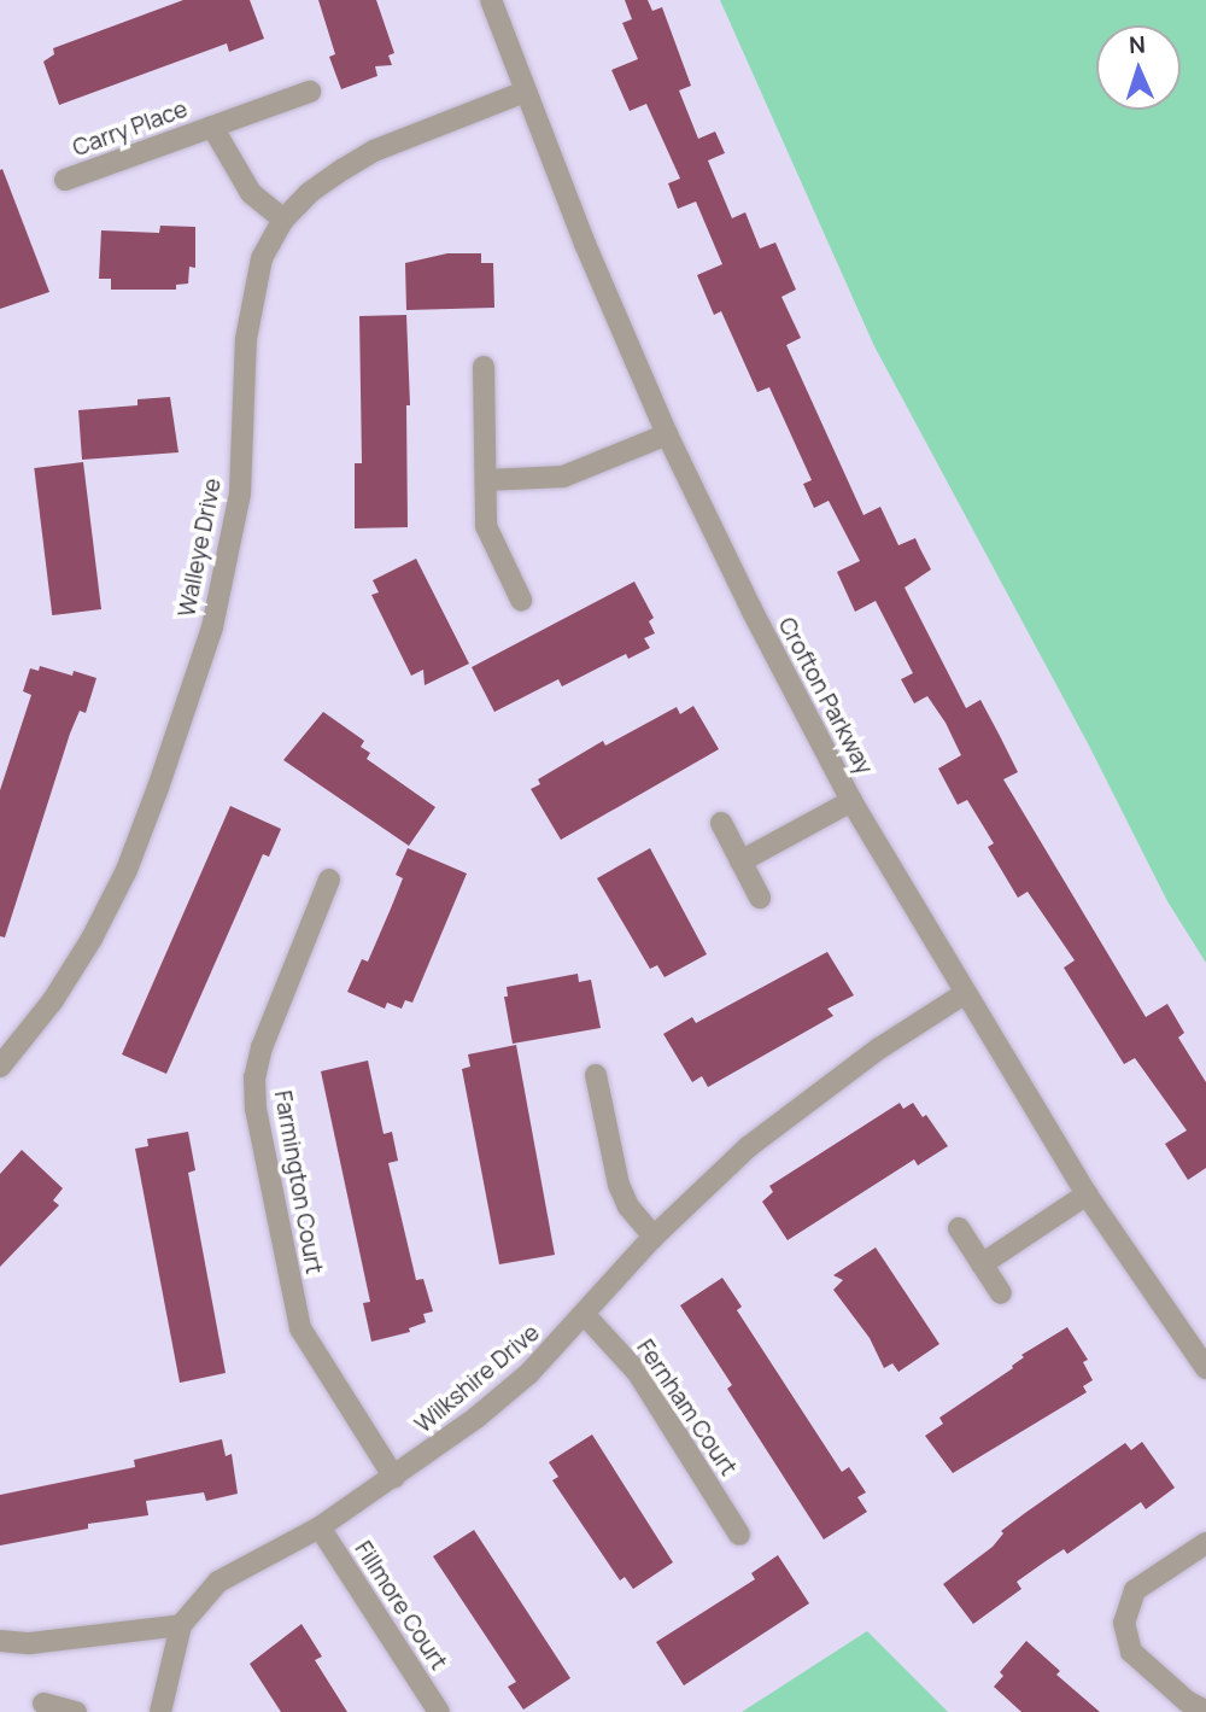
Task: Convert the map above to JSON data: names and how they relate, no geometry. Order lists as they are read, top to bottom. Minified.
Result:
{"streets":{"street":["Carry Place","Walleye Drive","Crofton Parkway","Farmington Court","Wilkshire Drive","Fernham Court","Fillmore Court"]},"crossings":[["Carry Place","Walleye Drive"],["Walleye Drive","Crofton Parkway"],["Crofton Parkway","Wilkshire Drive"],["Farmington Court","Wilkshire Drive"],["Wilkshire Drive","Fernham Court"],["Wilkshire Drive","Fillmore Court"]],"north":"top"}
